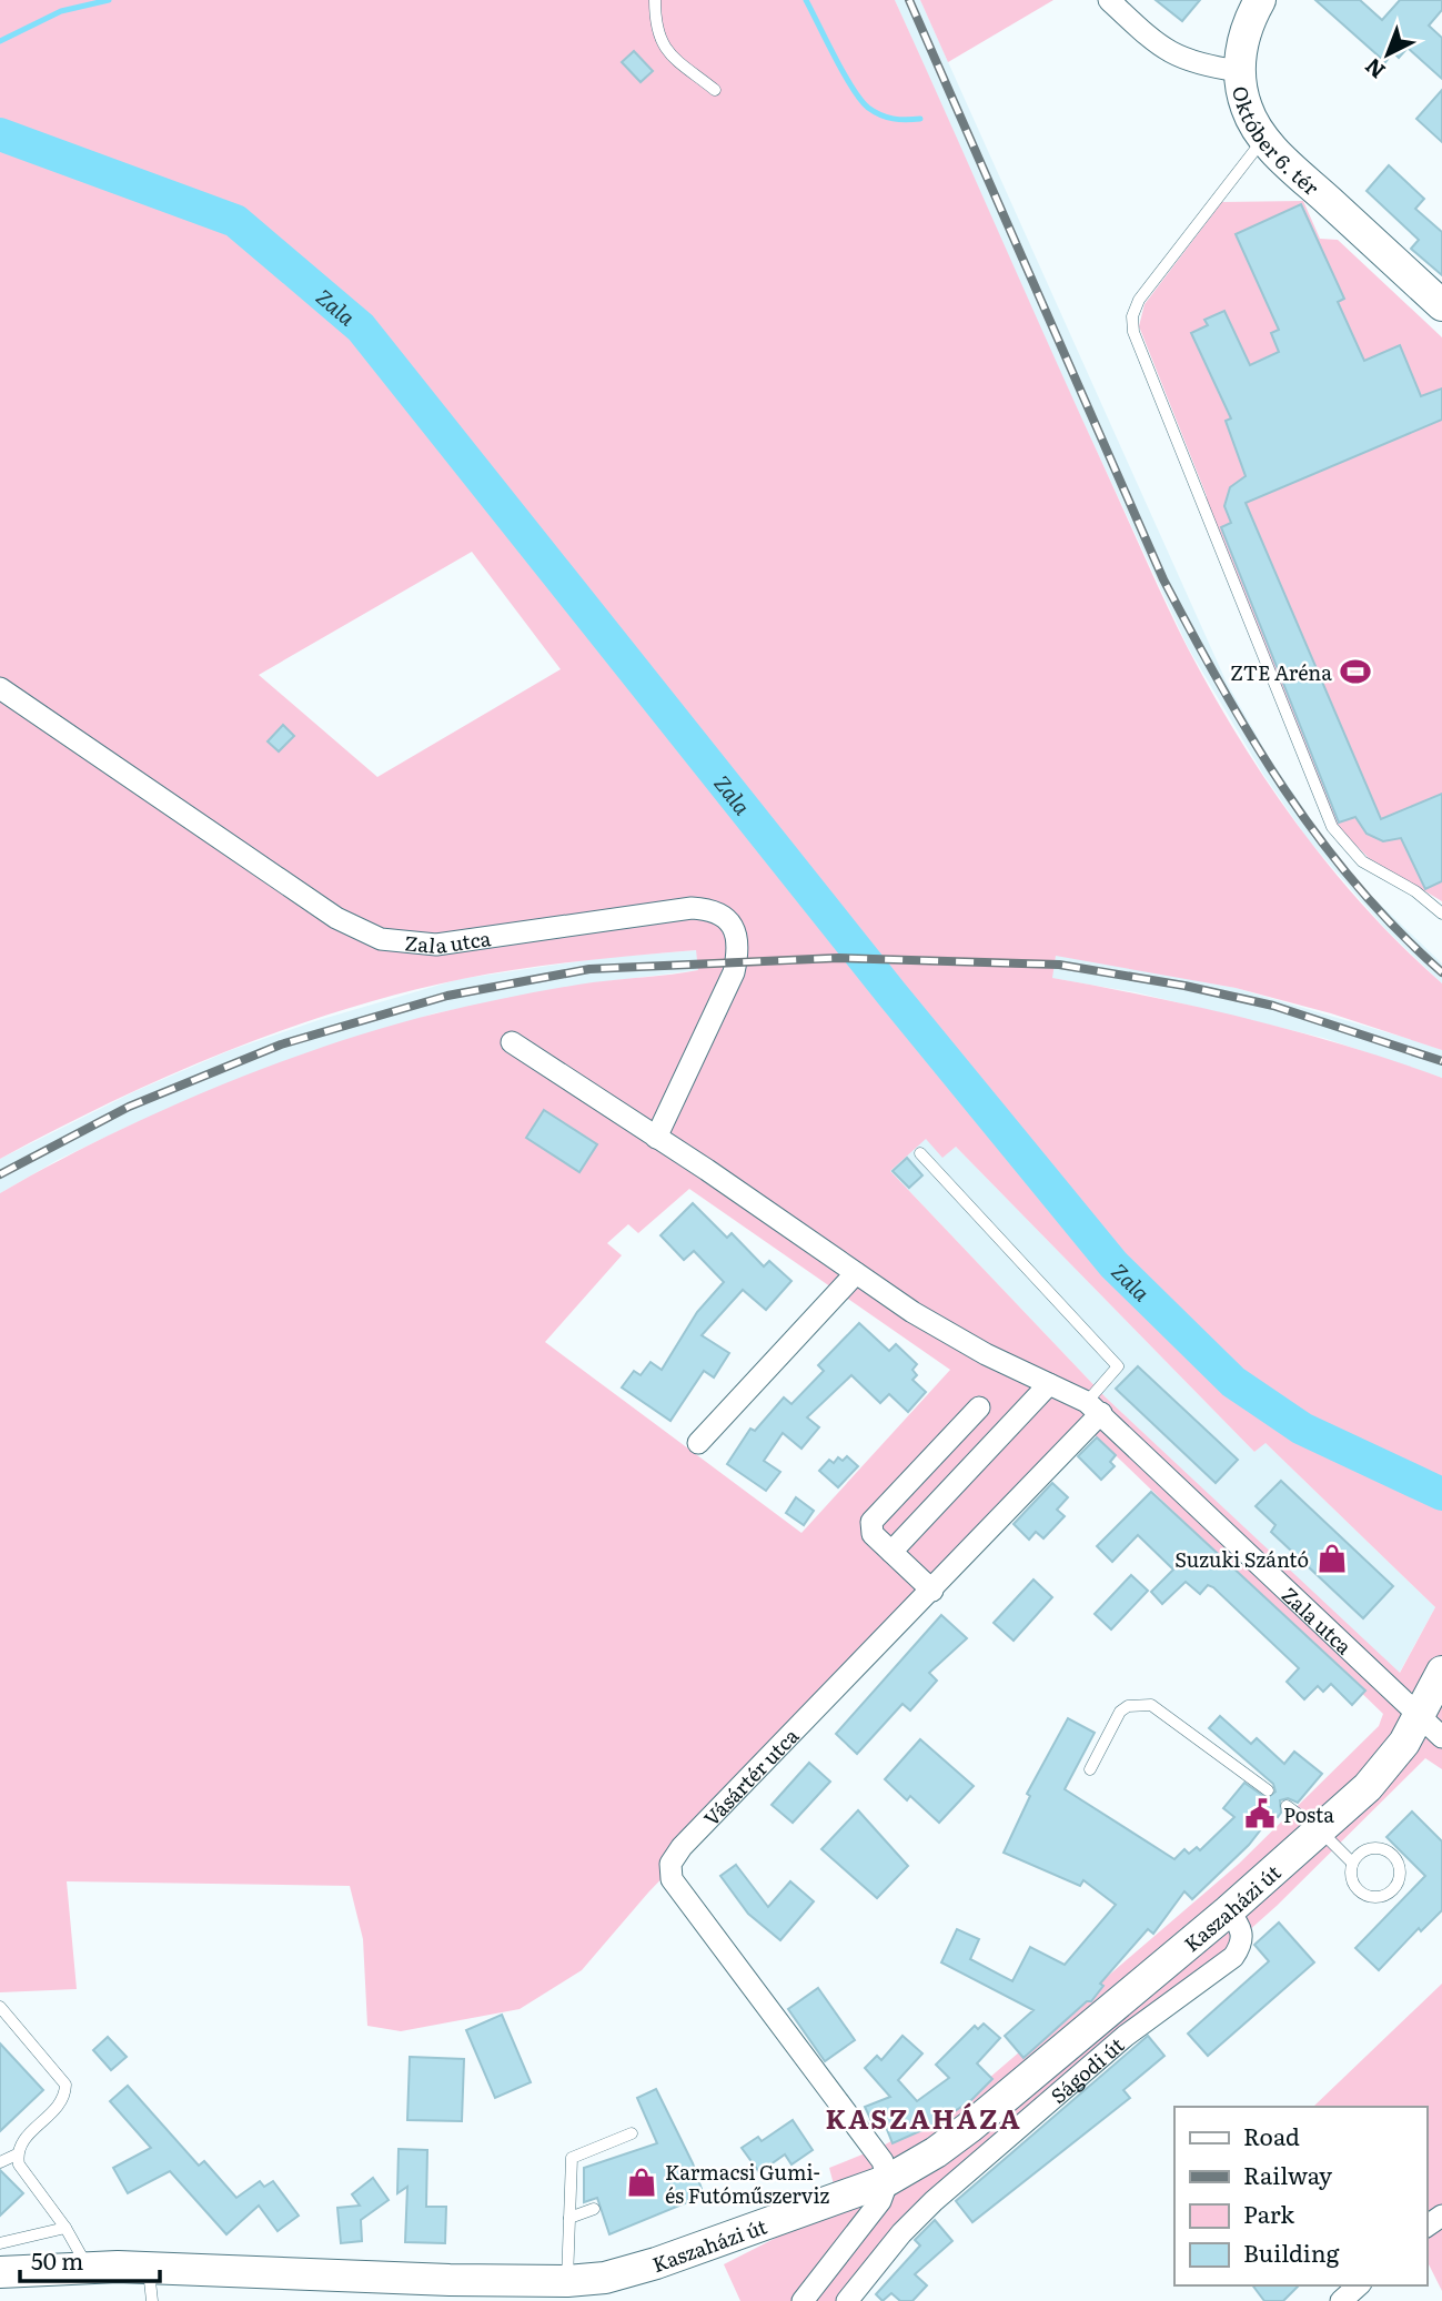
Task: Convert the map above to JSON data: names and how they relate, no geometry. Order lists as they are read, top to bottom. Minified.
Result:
{"streets":{"street":["Október 6. tér","Zala utca","Vásártér utca","Kaszaházi út","Ságodi út"]},"crossings":[["Zala utca","Vásártér utca"],["Zala utca","Kaszaházi út"],["Vásártér utca","Kaszaházi út"],["Kaszaházi út","Ságodi út"]],"districts":["KASZAHÁZA"],"water":["Zala"],"places":{"sports":["ZTE Aréna"],"shop":["Suzuki Szántó","Karmacsi Gumi- és Futóműszerviz"],"public building":["Posta"]},"legend":["Road","Railway","Park","Building"],"scale_bar":"50 m","north":"bottom left"}
